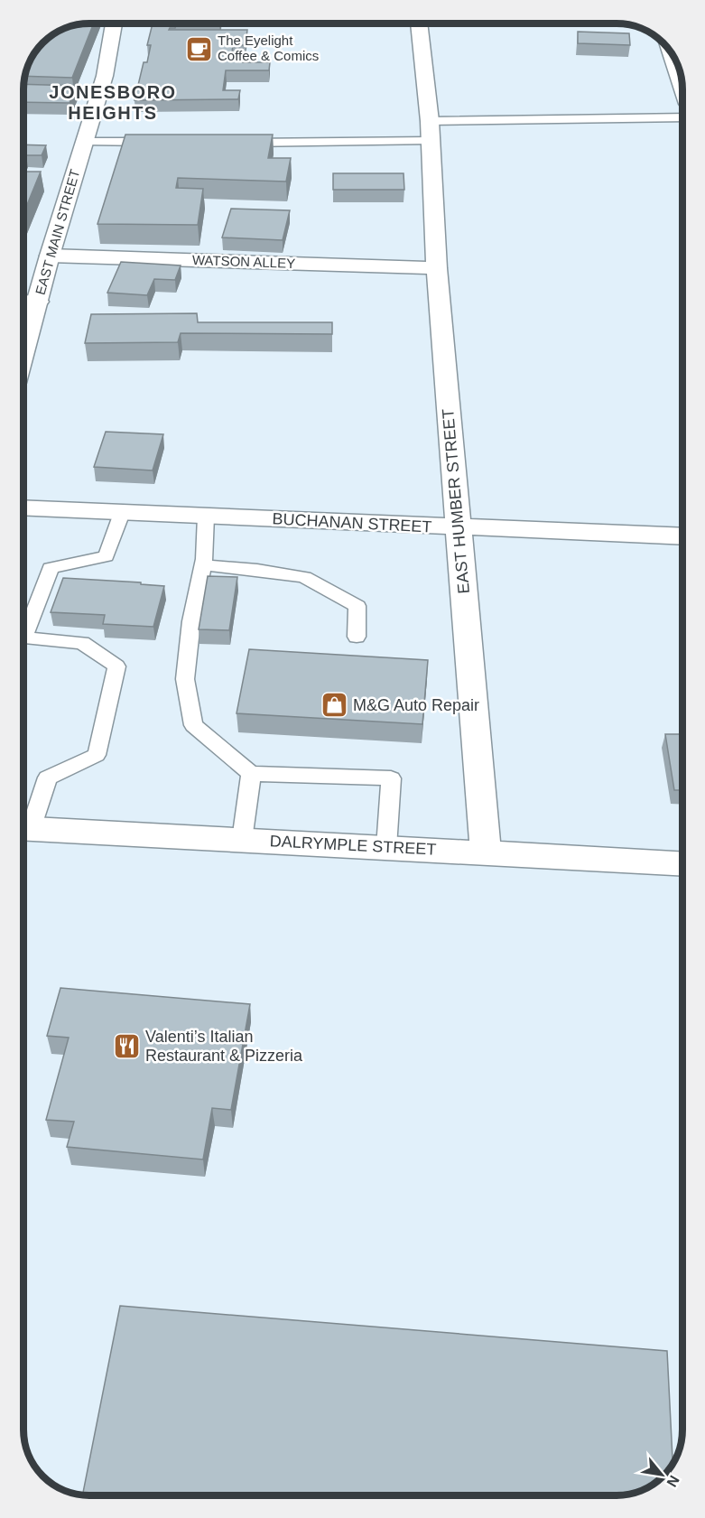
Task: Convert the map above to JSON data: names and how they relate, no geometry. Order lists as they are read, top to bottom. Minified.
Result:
{"streets":{"street":["EAST MAIN STREET","WATSON ALLEY","EAST HUMBER STREET","BUCHANAN STREET","DALRYMPLE STREET"]},"crossings":[["EAST MAIN STREET","WATSON ALLEY"],["WATSON ALLEY","EAST HUMBER STREET"],["EAST HUMBER STREET","BUCHANAN STREET"],["EAST HUMBER STREET","DALRYMPLE STREET"]],"districts":["JONESBORO HEIGHTS"],"places":{"cafe":["The Eyelight Coffee & Comics"],"shop":["M&G Auto Repair"],"restaurant":["Valenti’s Italian Restaurant & Pizzeria"]},"north":"bottom right"}
